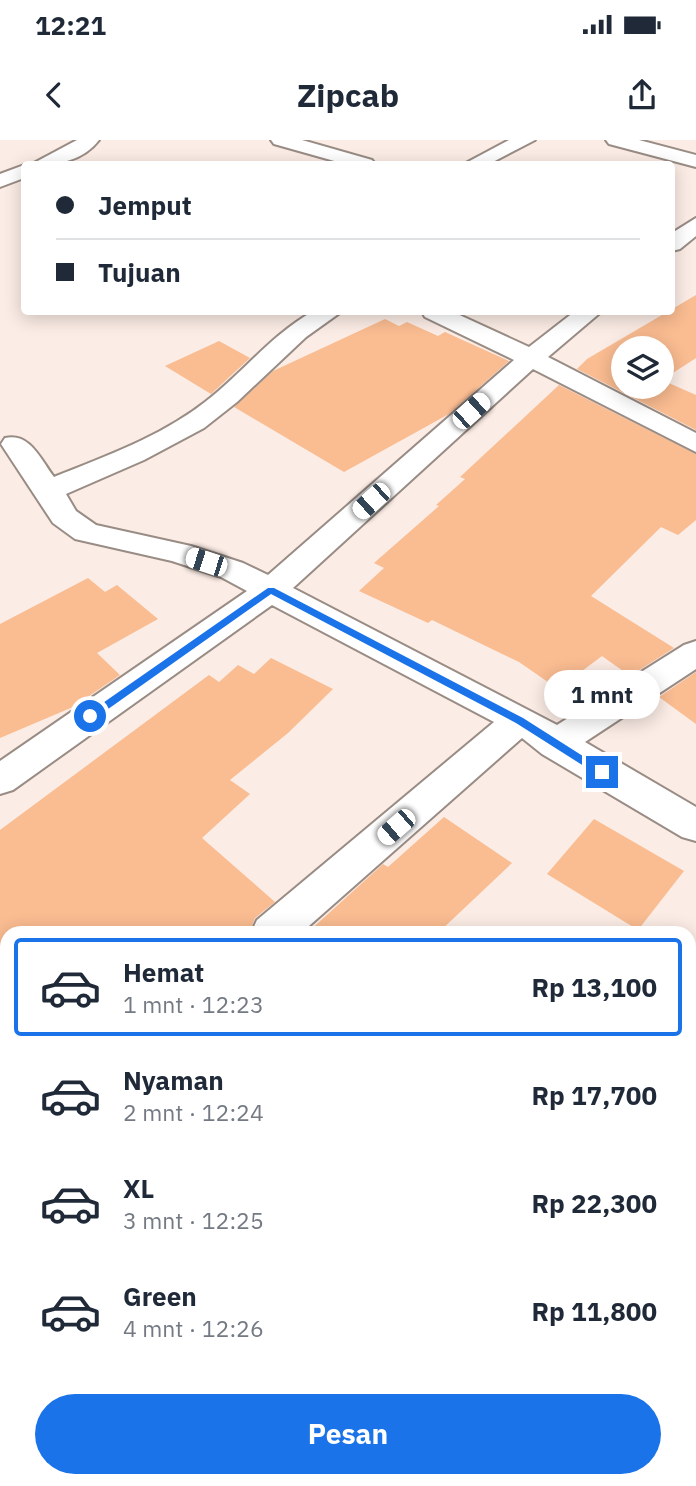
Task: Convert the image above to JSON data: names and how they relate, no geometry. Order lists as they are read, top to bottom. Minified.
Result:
{"page":{"status":"12:21","header":"Zipcab","banner":["Jemput","Tujuan"],"bubble":"1 mnt","list":[{"name":"Hemat","note":"1 mnt · 12:23","value":"Rp 13,100"},{"name":"Nyaman","note":"2 mnt · 12:24","value":"Rp 17,700"},{"name":"XL","note":"3 mnt · 12:25","value":"Rp 22,300"},{"name":"Green","note":"4 mnt · 12:26","value":"Rp 11,800"}],"buttons":"Pesan"}}
